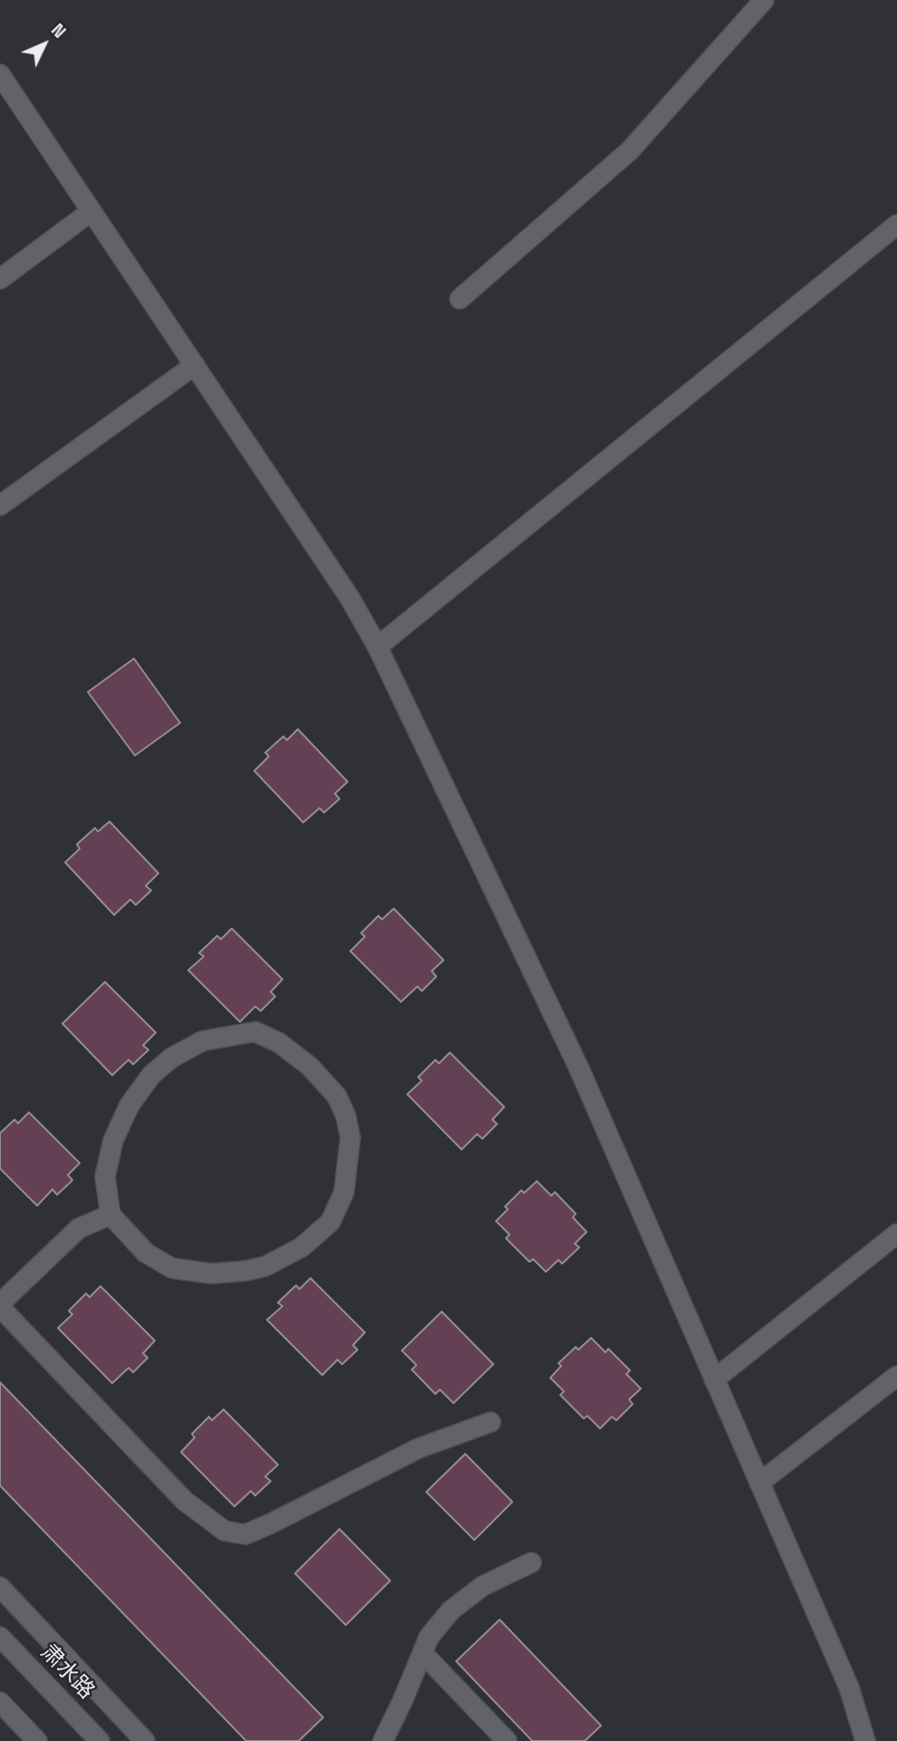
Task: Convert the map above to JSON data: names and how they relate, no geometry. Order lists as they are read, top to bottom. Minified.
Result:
{"streets":{"street":["肃水路"]},"north":"top right"}
